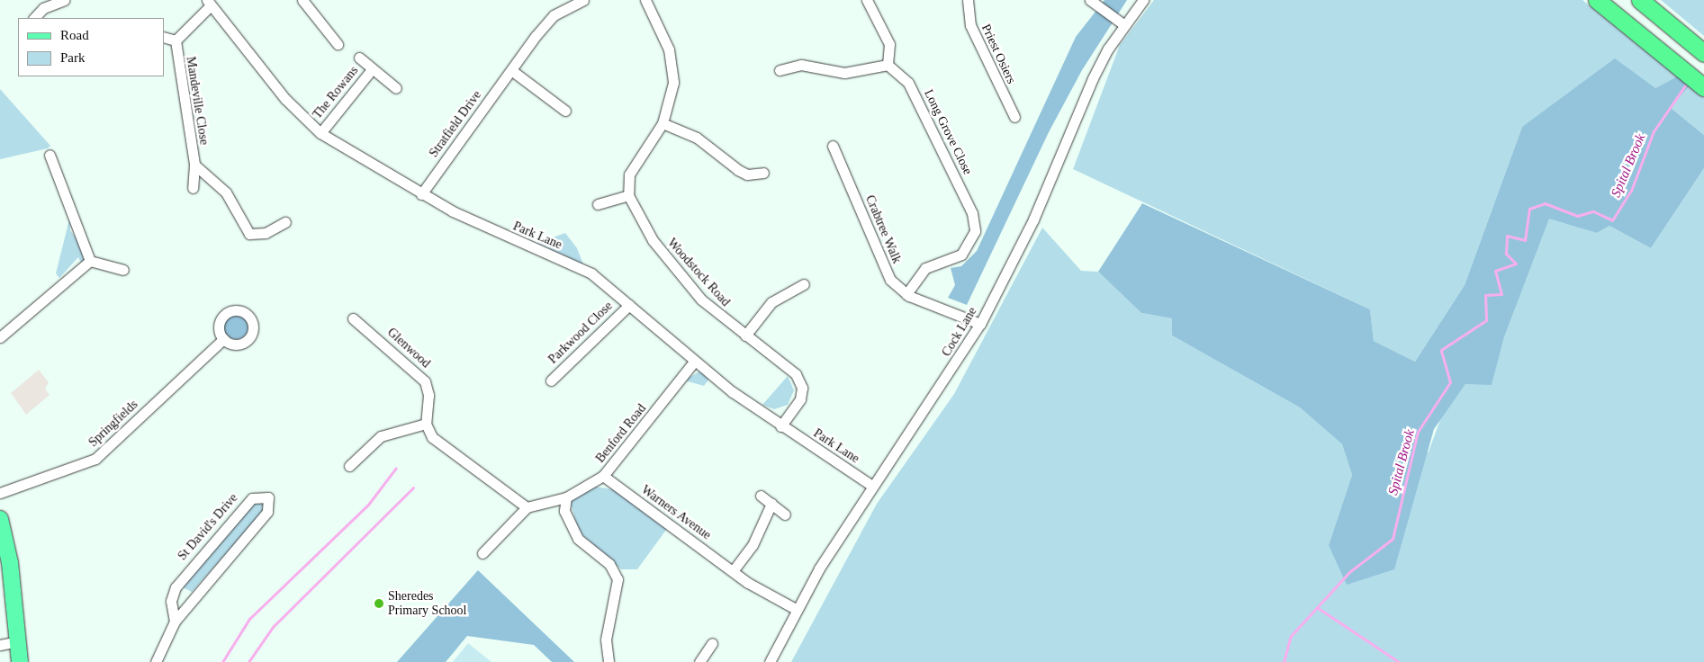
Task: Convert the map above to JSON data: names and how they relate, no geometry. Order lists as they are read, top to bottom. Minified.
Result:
{"streets":{"street":["Priest Osiers","The Rowans","Mandeville Close","Stratfield Drive","Long Grove Close","Crabtree Walk","Park Lane","Woodstock Road","Cock Lane","Parkwood Close","Glenwood","Springfields","Benford Road","Warners Avenue","St David's Drive"]},"crossings":[["The Rowans","Park Lane"],["Stratfield Drive","Park Lane"],["Long Grove Close","Crabtree Walk"],["Crabtree Walk","Cock Lane"],["Park Lane","Woodstock Road"],["Park Lane","Cock Lane"],["Park Lane","Parkwood Close"],["Park Lane","Benford Road"],["Cock Lane","Warners Avenue"],["Benford Road","Warners Avenue"]],"water":["Spital Brook"],"places":["Sheredes Primary School"],"legend":["Road","Park"]}
